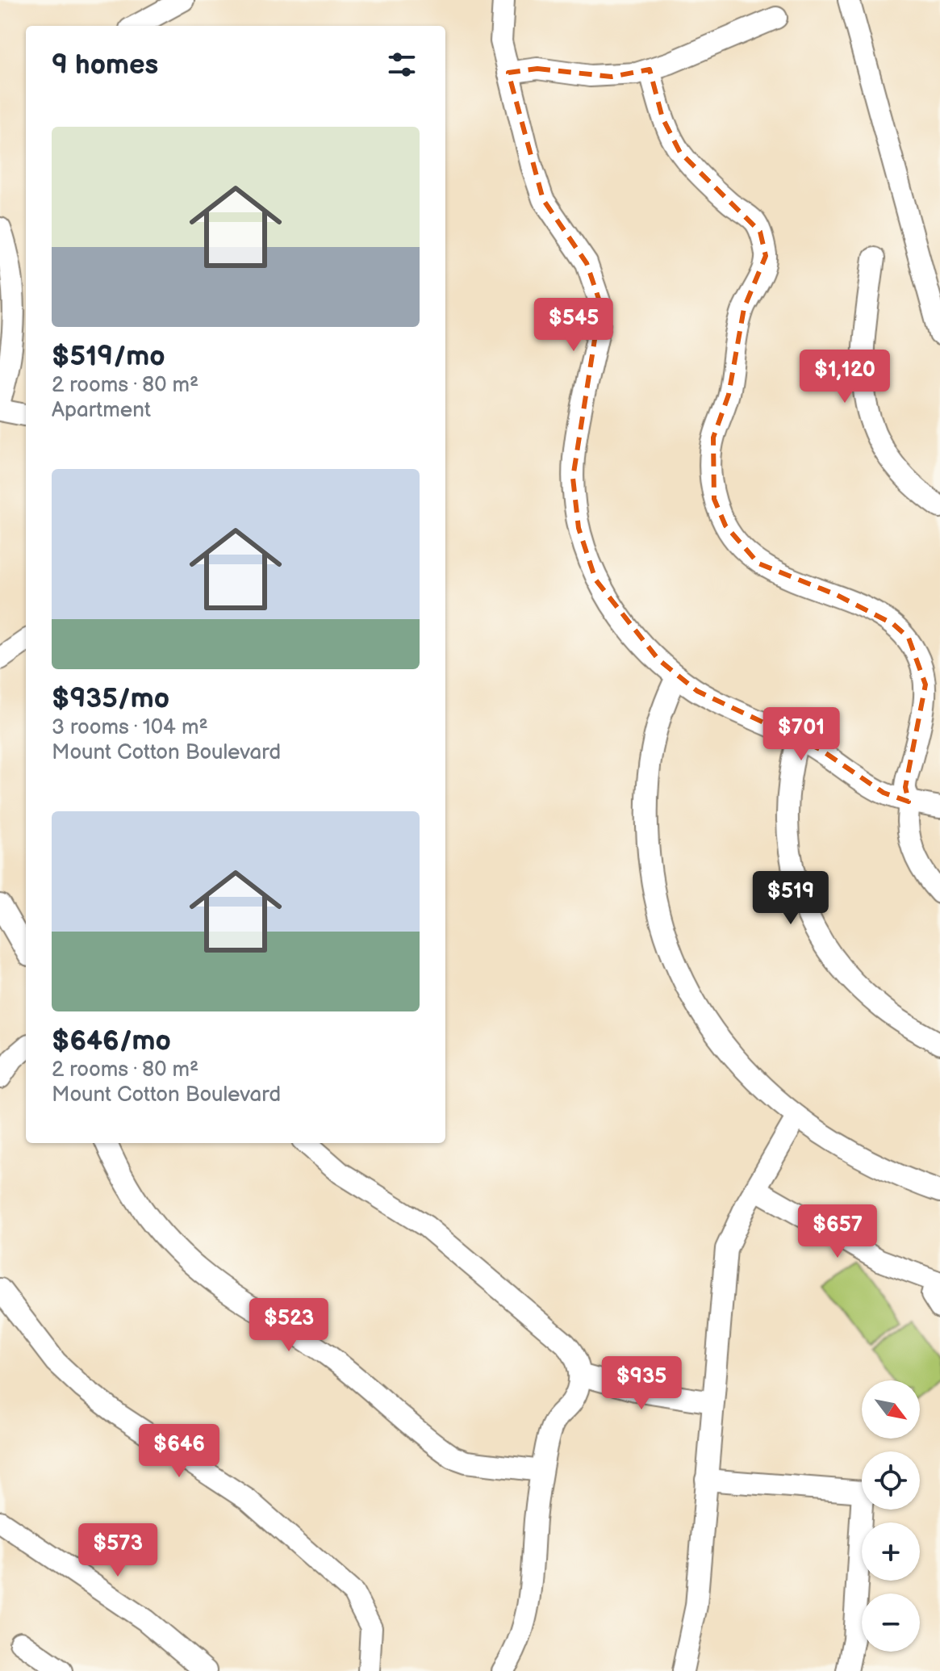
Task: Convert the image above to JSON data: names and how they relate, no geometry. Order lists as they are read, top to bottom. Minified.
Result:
{"north":"bottom right","page":{"heading":"9 homes","list":[{"name":"$519/mo","note":"2 rooms · 80 m² · Apartment"},{"name":"$935/mo","note":"3 rooms · 104 m² · Mount Cotton Boulevard"},{"name":"$646/mo","note":"2 rooms · 80 m² · Mount Cotton Boulevard"}],"price":["$545","$1,120","$701","$519","$657","$523","$935","$646","$573"],"map_buttons":["+","−"]}}
